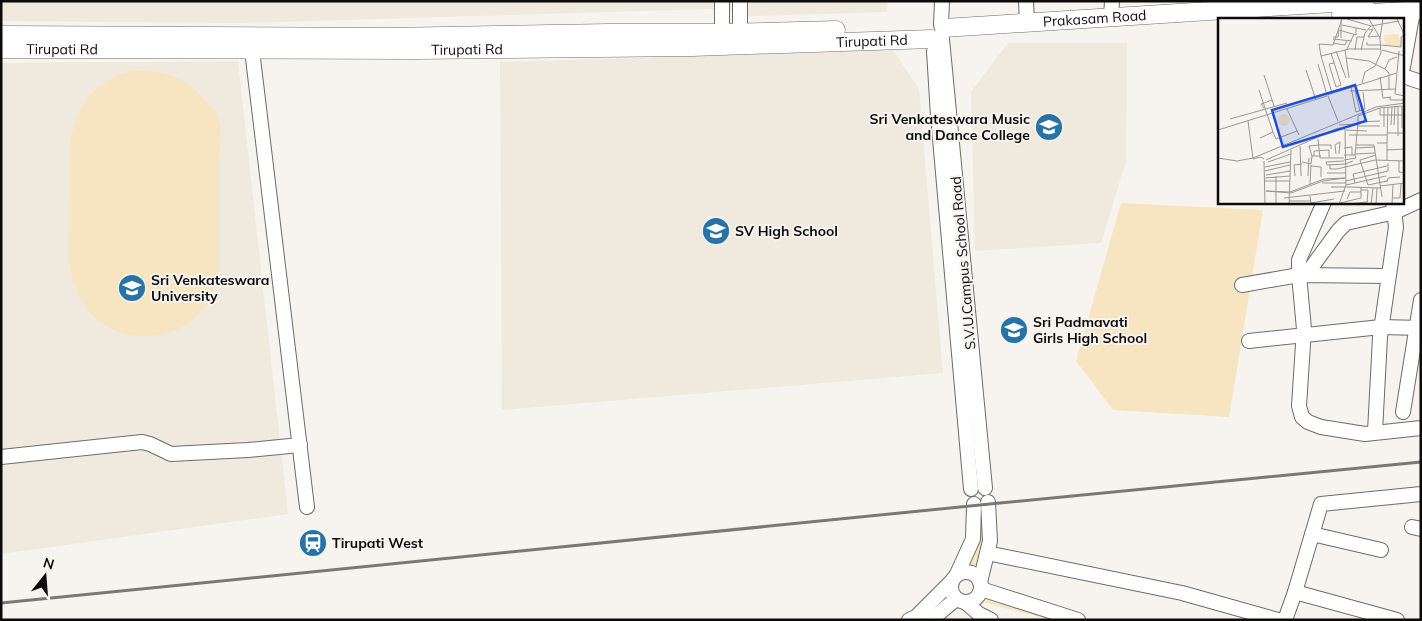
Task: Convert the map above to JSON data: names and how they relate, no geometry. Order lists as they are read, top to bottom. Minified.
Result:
{"streets":{"main road":["Prakasam Road","Tirupati Rd"],"street":["S.V.U.Campus School Road"]},"crossings":[["Prakasam Road","Tirupati Rd"],["Prakasam Road","S.V.U.Campus School Road"],["Tirupati Rd","S.V.U.Campus School Road"]],"places":{"school or university":["Sri Venkateswara Music and Dance College","SV High School","Sri Venkateswara University","Sri Padmavati Girls High School"],"station":["Tirupati West"]},"north":"top"}
